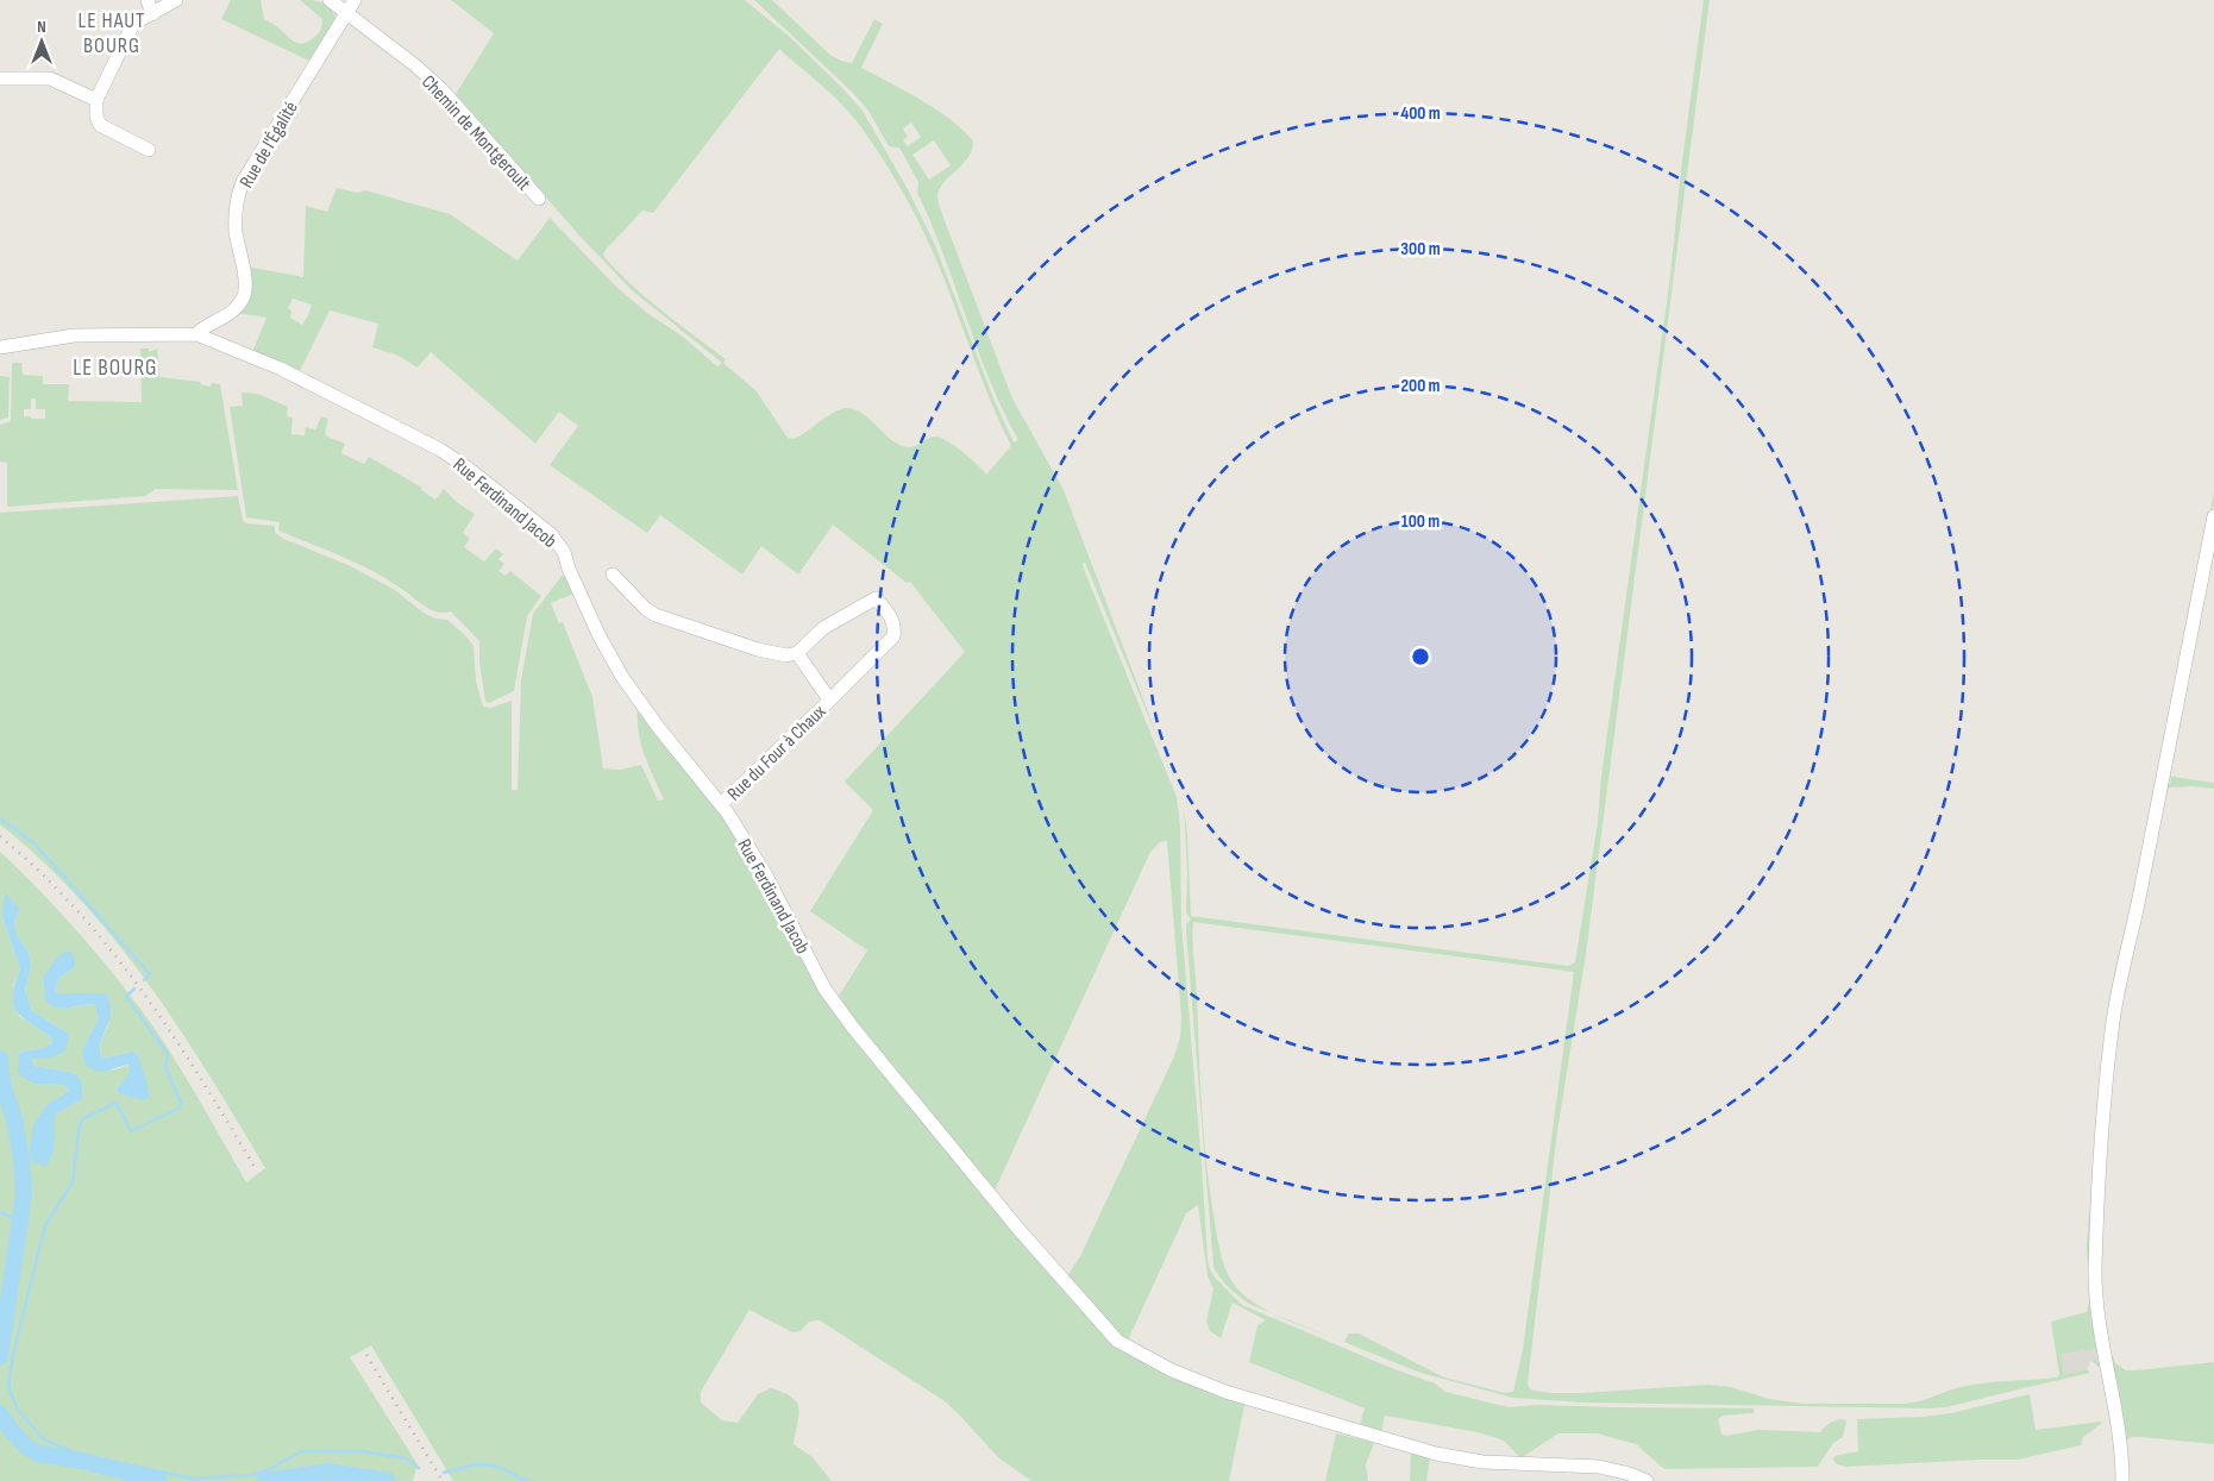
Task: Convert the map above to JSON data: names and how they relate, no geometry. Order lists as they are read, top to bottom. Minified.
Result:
{"streets":{"street":["Chemin de Montgeroult","Rue de l'Égalité","Rue Ferdinand Jacob","Rue du Four à Chaux"]},"crossings":[["Chemin de Montgeroult","Rue de l'Égalité"],["Rue de l'Égalité","Rue Ferdinand Jacob"],["Rue Ferdinand Jacob","Rue du Four à Chaux"]],"districts":["LE HAUT BOURG","LE BOURG"],"north":"top","rings":["400 m","300 m","200 m","100 m"]}
